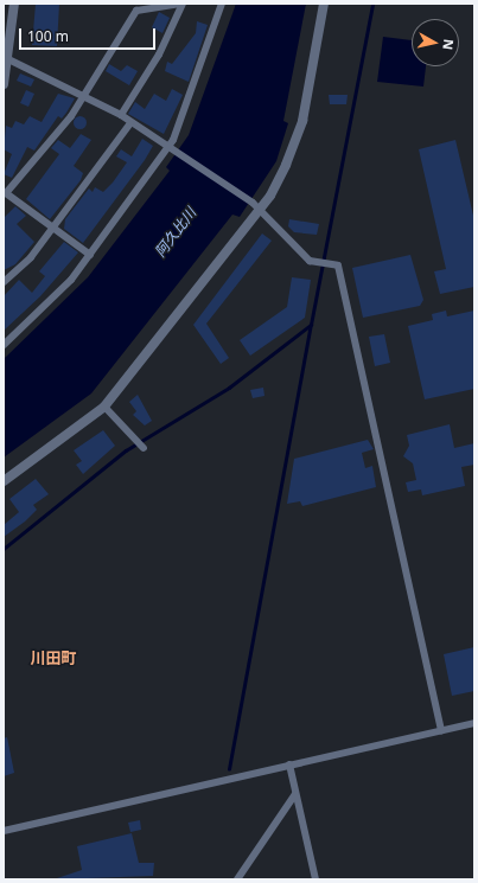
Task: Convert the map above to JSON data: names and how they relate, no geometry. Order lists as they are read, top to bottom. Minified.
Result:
{"districts":["川田町"],"water":["阿久比川"],"scale_bar":"100 m","north":"right"}
